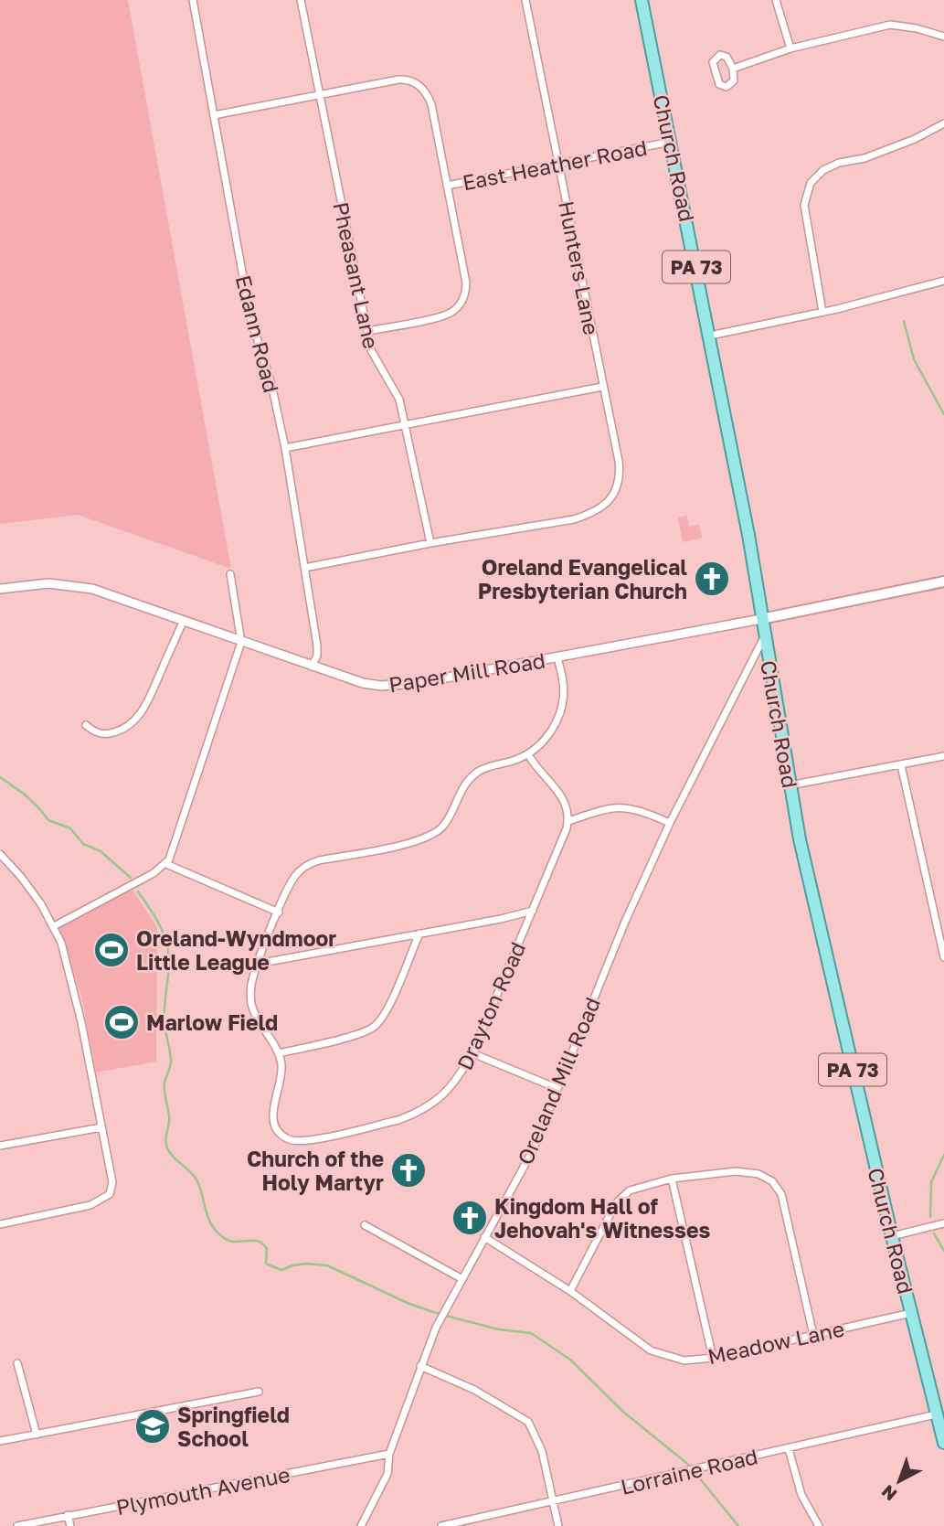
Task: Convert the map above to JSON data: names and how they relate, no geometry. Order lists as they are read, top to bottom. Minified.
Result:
{"streets":{"main road":["Church Road","PA 73","Paper Mill Road"],"street":["East Heather Road","Hunters Lane","Pheasant Lane","Edann Road","Drayton Road","Oreland Mill Road","Meadow Lane","Lorraine Road","Plymouth Avenue"]},"crossings":[["Church Road","East Heather Road"],["Church Road","Paper Mill Road"],["Church Road","Oreland Mill Road"],["Church Road","Meadow Lane"],["Church Road","Lorraine Road"],["East Heather Road","Hunters Lane"],["East Heather Road","Pheasant Lane"],["East Heather Road","Edann Road"],["Hunters Lane","Pheasant Lane"],["Edann Road","Paper Mill Road"],["Oreland Mill Road","Meadow Lane"],["Oreland Mill Road","Plymouth Avenue"]],"places":{"church":["Oreland Evangelical Presbyterian Church","Church of the Holy Martyr","Kingdom Hall of Jehovah's Witnesses"],"sports":["Oreland-Wyndmoor Little League","Marlow Field"],"school or university":["Springfield School"]},"north":"bottom left"}
